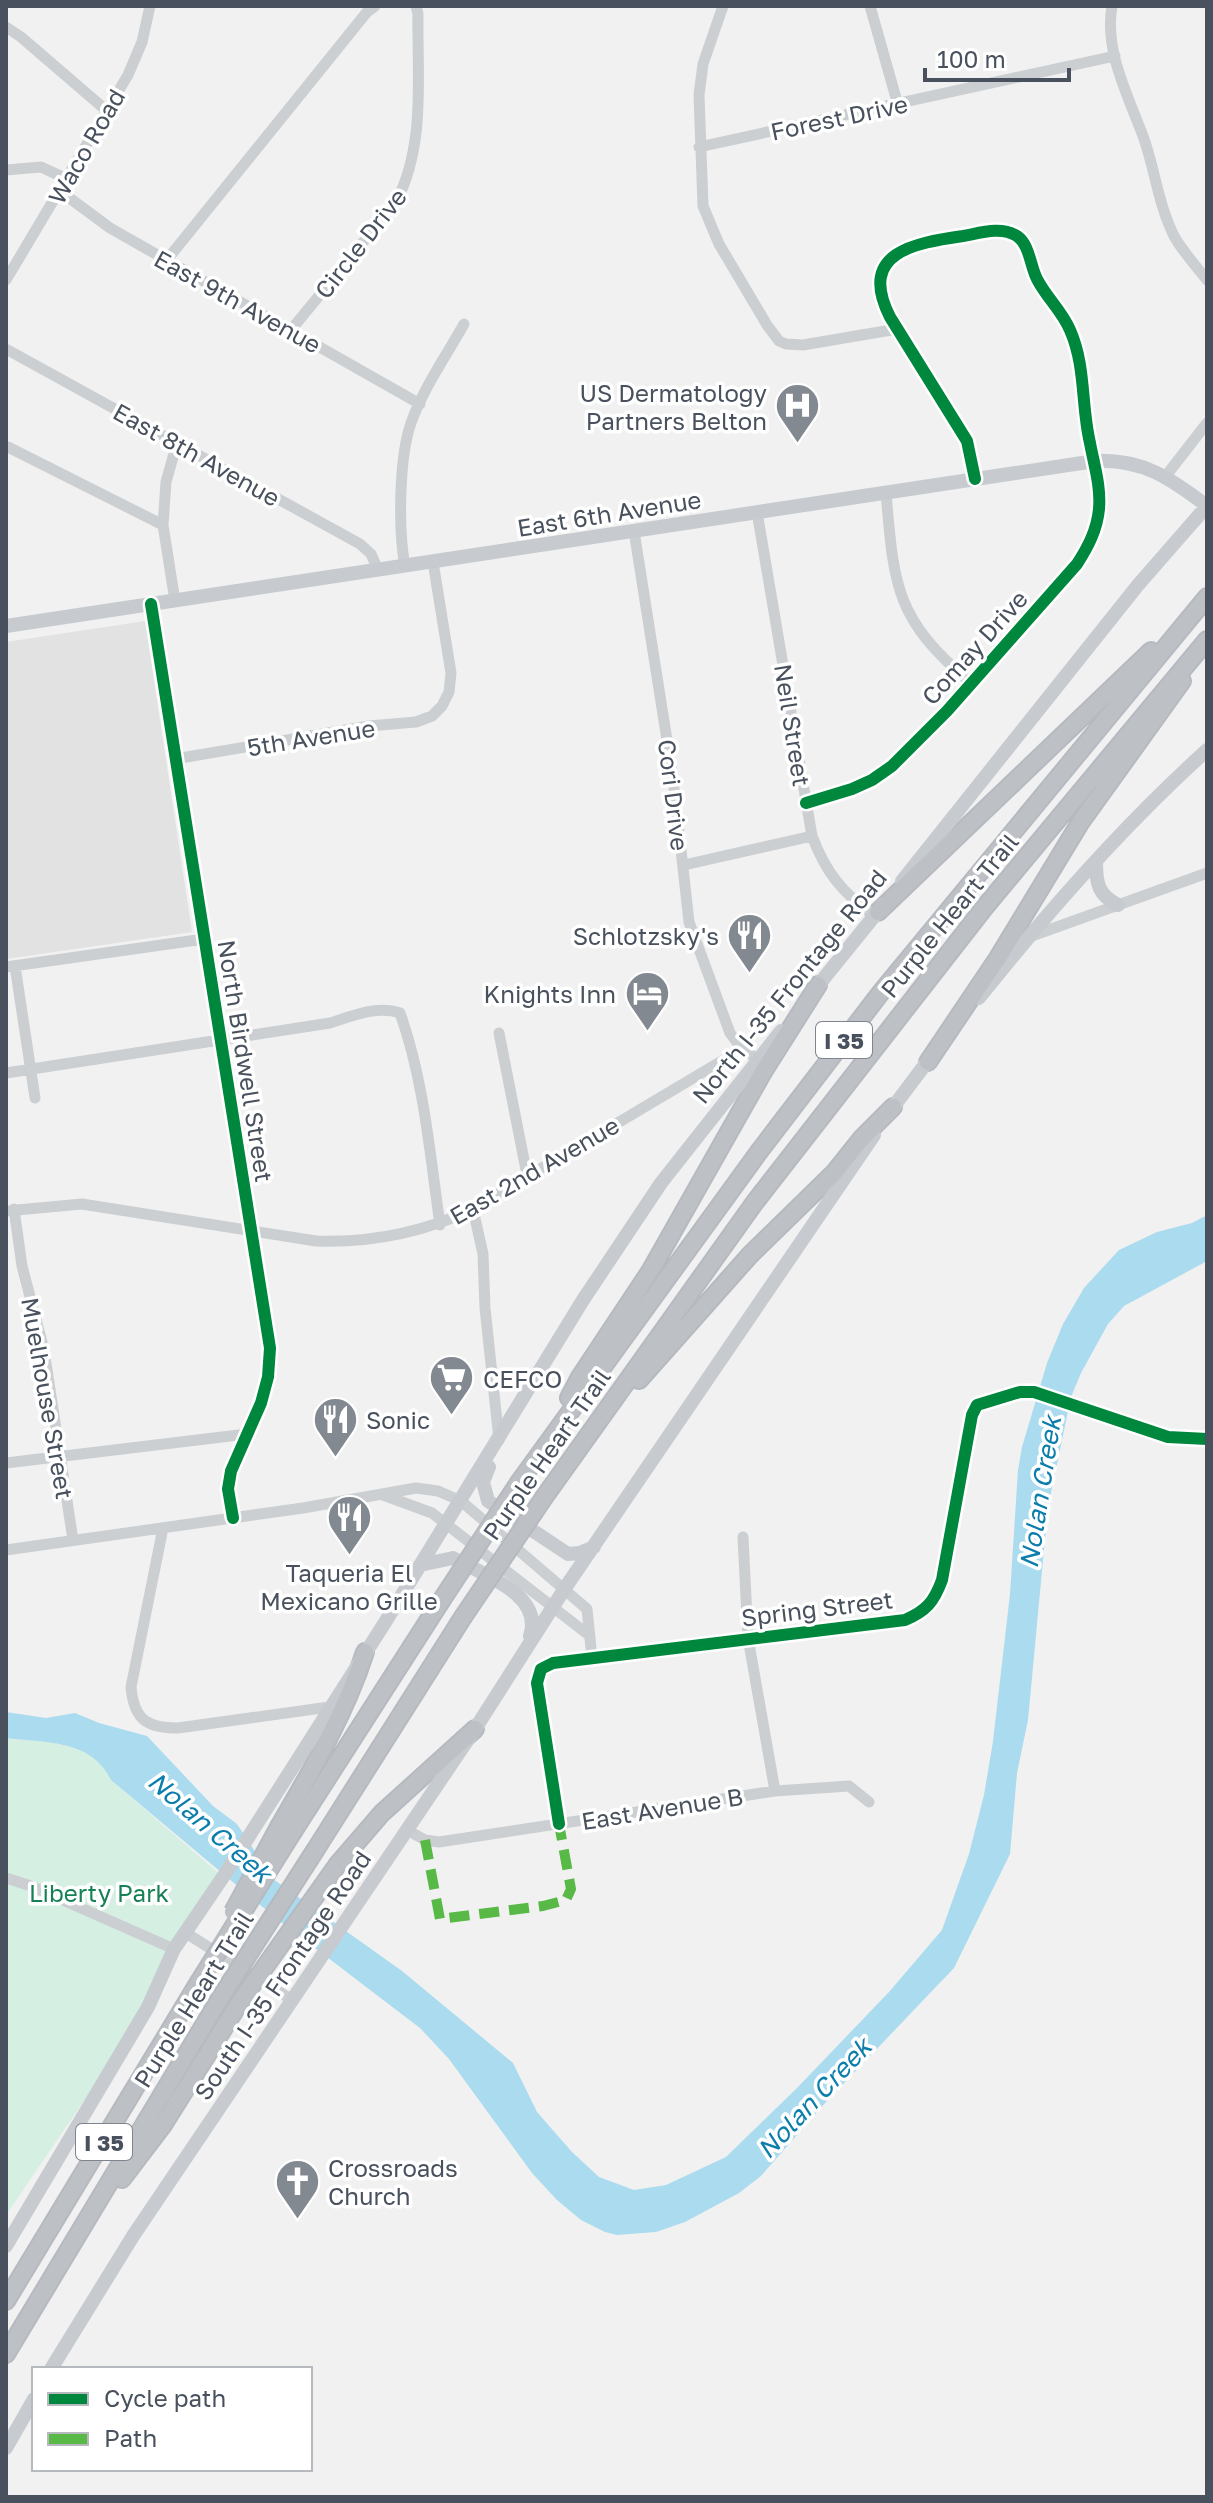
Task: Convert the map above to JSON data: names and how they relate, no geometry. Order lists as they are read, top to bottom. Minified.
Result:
{"streets":{"highway":["Purple Heart Trail","I 35"],"main road":["East 6th Avenue","North I-35 Frontage Road","South I-35 Frontage Road"],"street":["Forest Drive","Waco Road","Circle Drive","East 9th Avenue","East 8th Avenue","Comay Drive","Neil Street","5th Avenue","Cori Drive","North Birdwell Street","East 2nd Avenue","Muelhouse Street","Spring Street","East Avenue B"]},"crossings":[["Waco Road","East 9th Avenue"],["Circle Drive","East 9th Avenue"],["East 8th Avenue","East 6th Avenue"],["East 6th Avenue","Comay Drive"],["East 6th Avenue","Neil Street"],["East 6th Avenue","5th Avenue"],["East 6th Avenue","Cori Drive"],["East 6th Avenue","North I-35 Frontage Road"],["East 6th Avenue","North Birdwell Street"],["Comay Drive","Neil Street"],["Neil Street","North I-35 Frontage Road"],["5th Avenue","North Birdwell Street"],["Cori Drive","East 2nd Avenue"],["North Birdwell Street","East 2nd Avenue"],["East 2nd Avenue","Muelhouse Street"],["Spring Street","East Avenue B"],["East Avenue B","South I-35 Frontage Road"]],"water":["Nolan Creek"],"parks":["Liberty Park"],"places":{"hospital":["US Dermatology Partners Belton"],"restaurant":["Schlotzsky's","Sonic","Taqueria El Mexicano Grille"],"hotel":["Knights Inn"],"supermarket":["CEFCO"],"church":["Crossroads Church"]},"legend":["Cycle path","Path"],"scale_bar":"100 m"}
